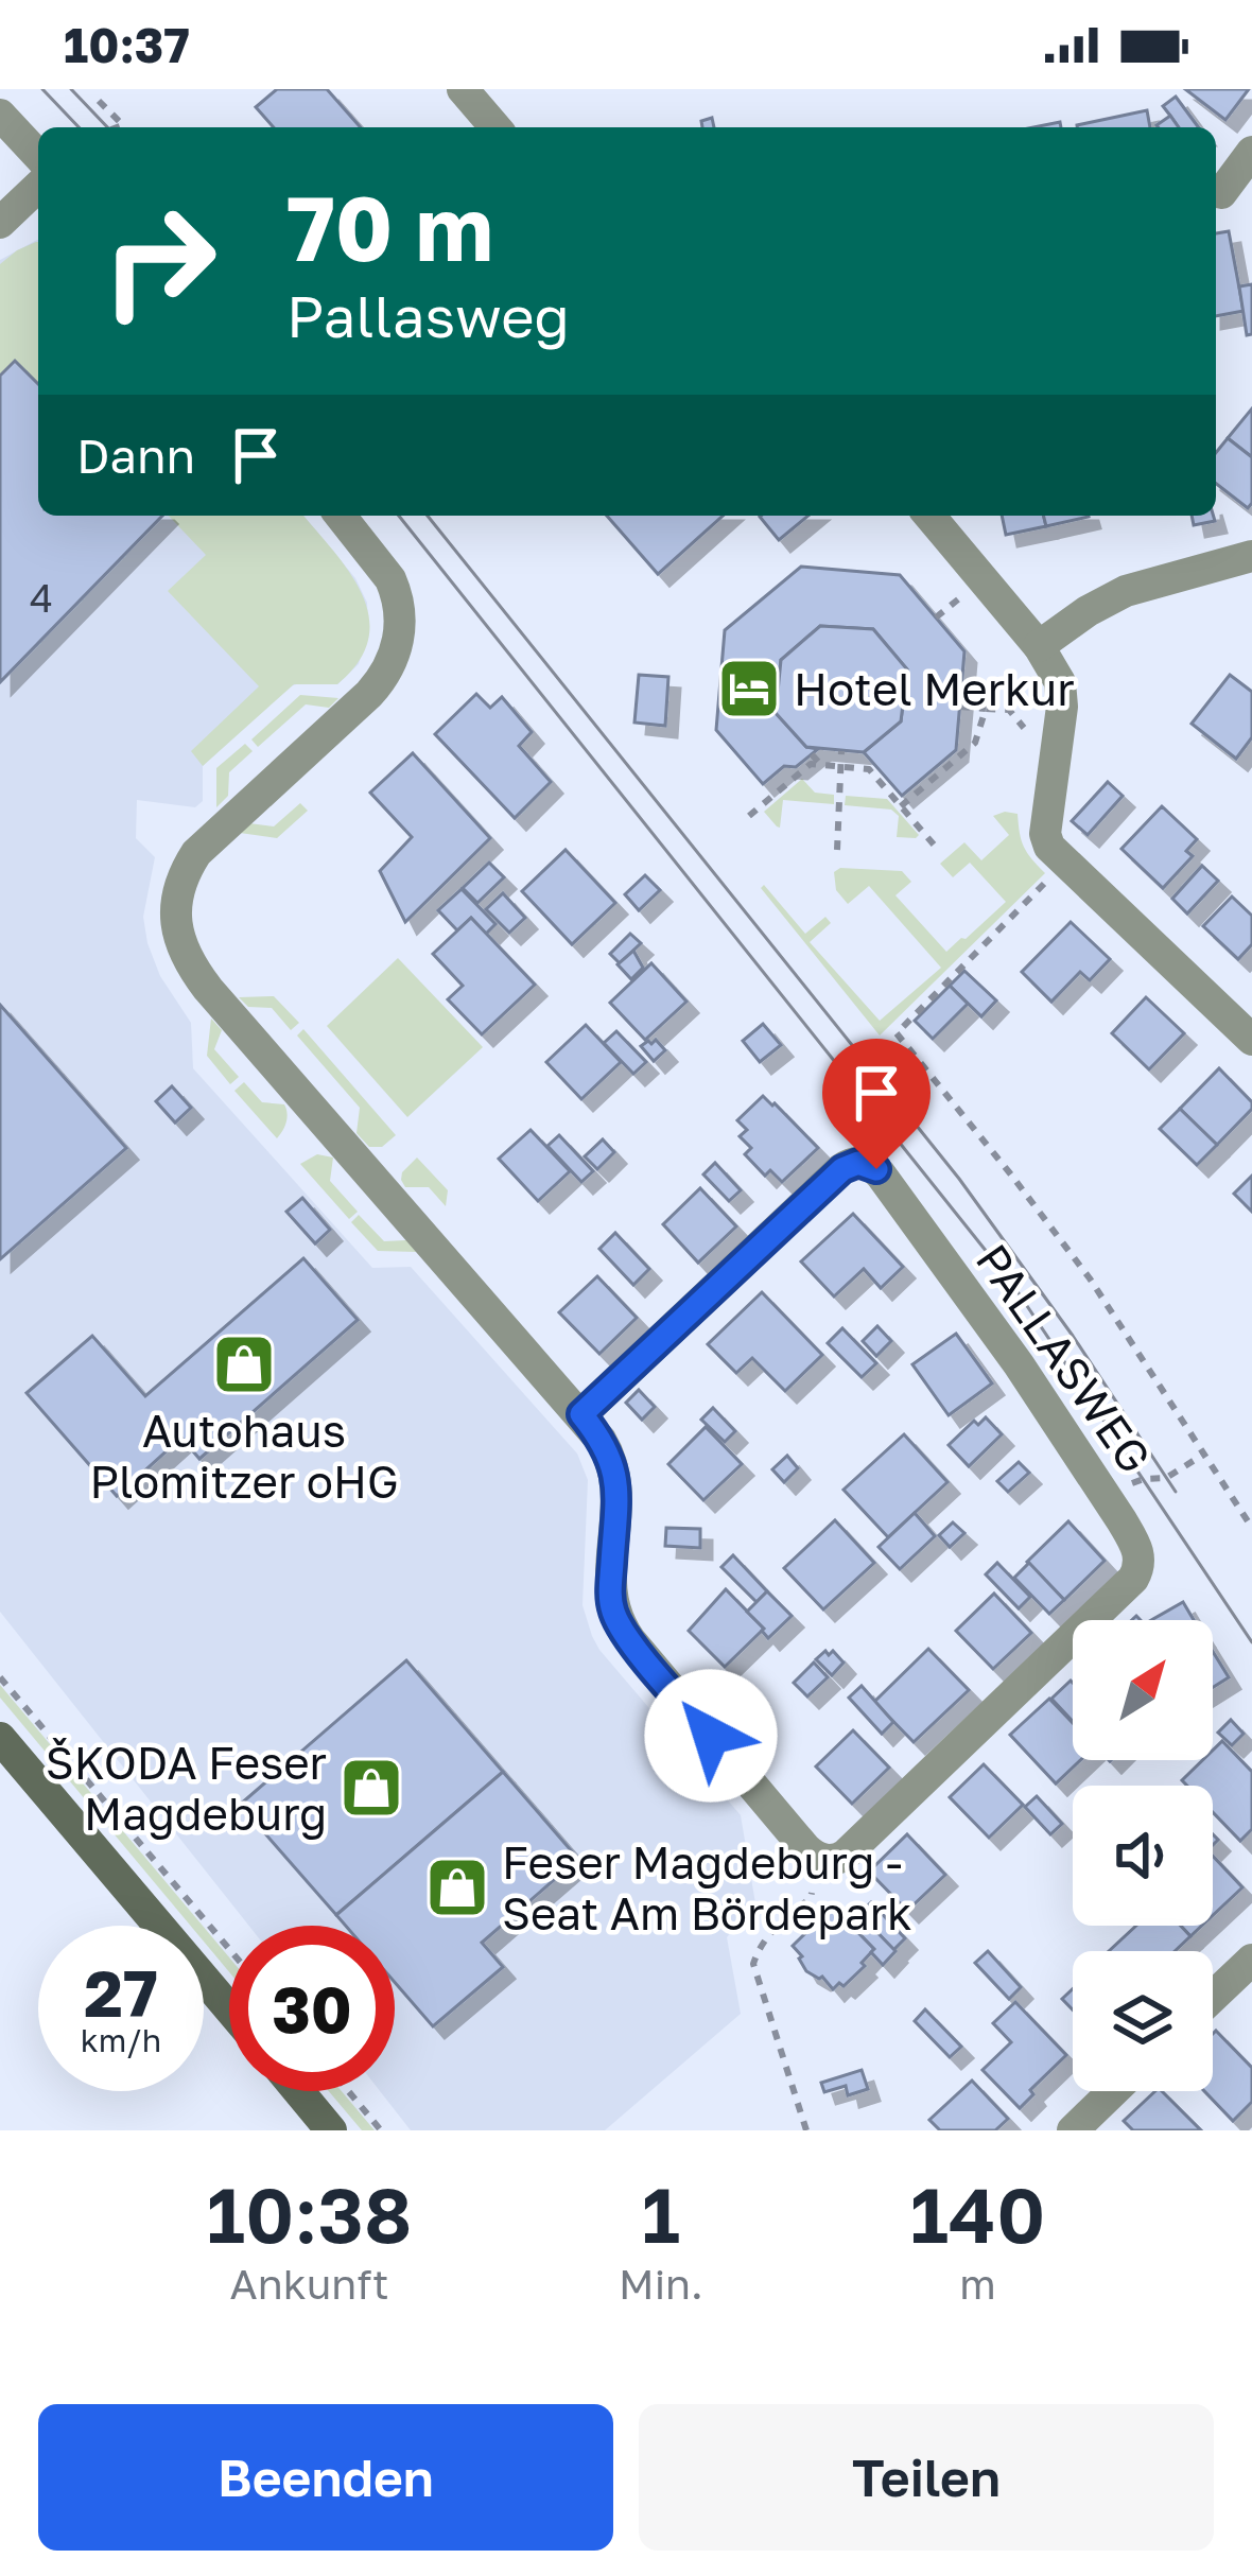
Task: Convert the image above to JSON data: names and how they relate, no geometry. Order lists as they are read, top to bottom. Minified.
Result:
{"streets":{"street":["PALLASWEG"]},"places":{"hotel":["Hotel Merkur"],"shop":["Autohaus Plomitzer oHG","ŠKODA Feser Magdeburg","Feser Magdeburg - Seat Am Bördepark"]},"house_numbers":["4"],"north":"top right","page":{"status":"10:37","turn":["70 m","Pallasweg"],"then":"Dann","speed":"27 km/h","limit":"30","eta":["10:38","Ankunft","1","Min.","140","m"],"buttons":["Beenden","Teilen"]}}
